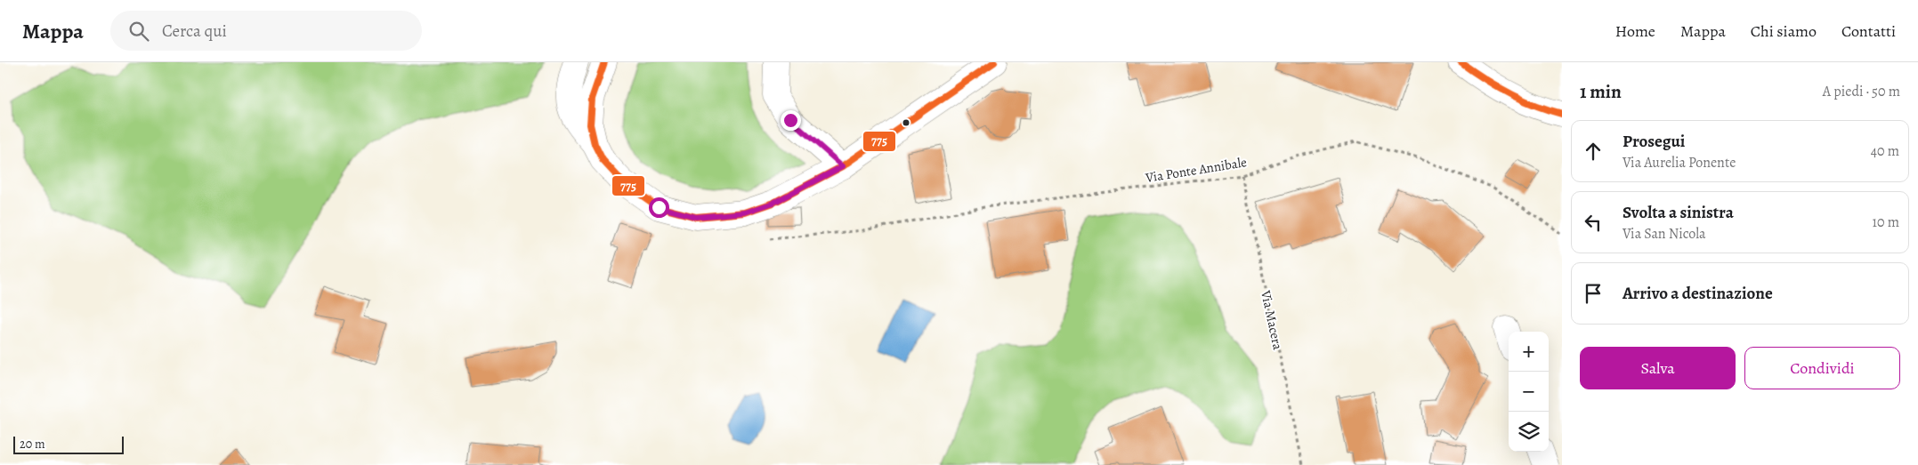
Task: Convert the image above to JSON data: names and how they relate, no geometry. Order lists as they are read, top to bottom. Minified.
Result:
{"streets":{"path":["Via Ponte Annibale","Via Macera"]},"crossings":[["Via Ponte Annibale","Via Macera"]],"lines":["transit line 775"],"scale_bar":"20 m","page":{"header":"Mappa","search":"Cerca qui","nav":["Home","Mappa","Chi siamo","Contatti"],"heading":["1 min","A piedi · 50 m"],"list":[["Prosegui","Via Aurelia Ponente","40 m"],["Svolta a sinistra","Via San Nicola","10 m"],"Arrivo a destinazione"],"map_buttons":["+","−"],"buttons":["Salva","Condividi"],"scale":"20 m"}}
